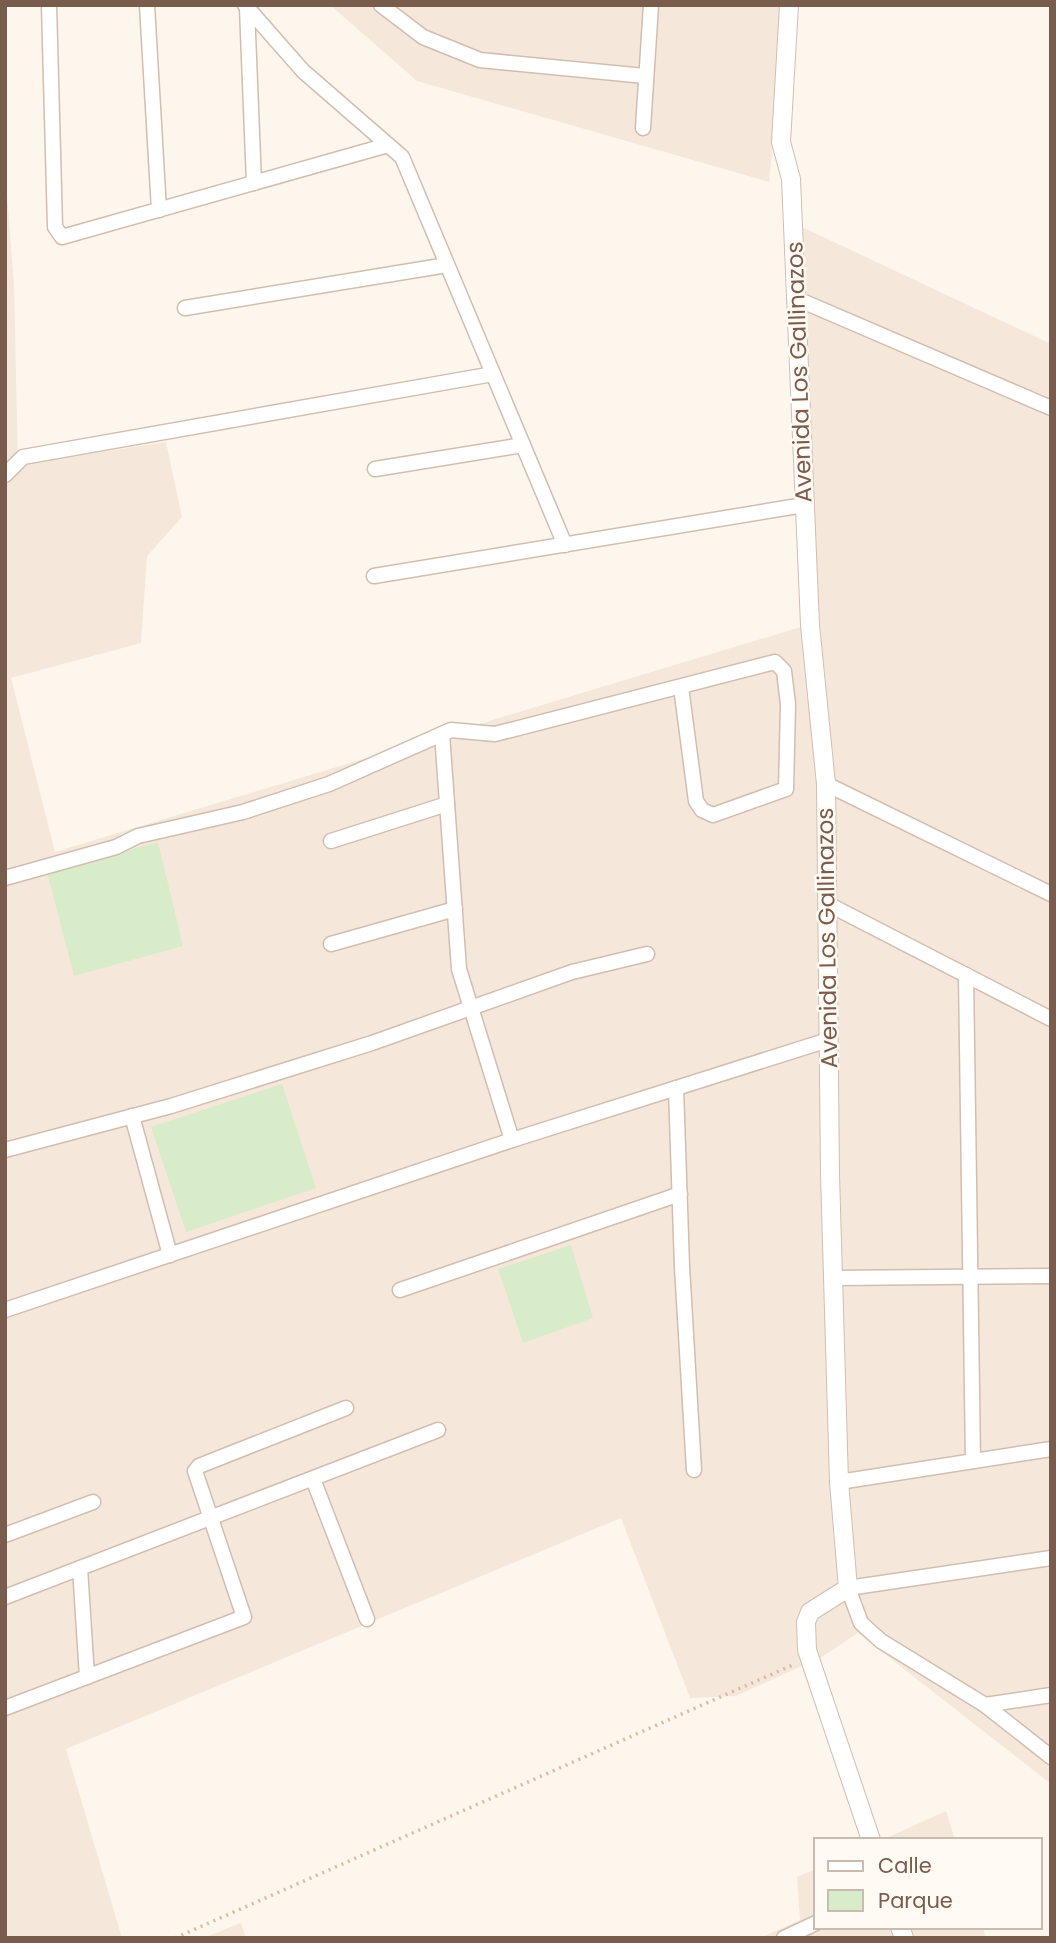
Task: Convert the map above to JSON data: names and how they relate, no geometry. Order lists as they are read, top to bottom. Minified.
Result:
{"streets":{"street":["Avenida Los Gallinazos"]},"legend":["Calle","Parque"]}
